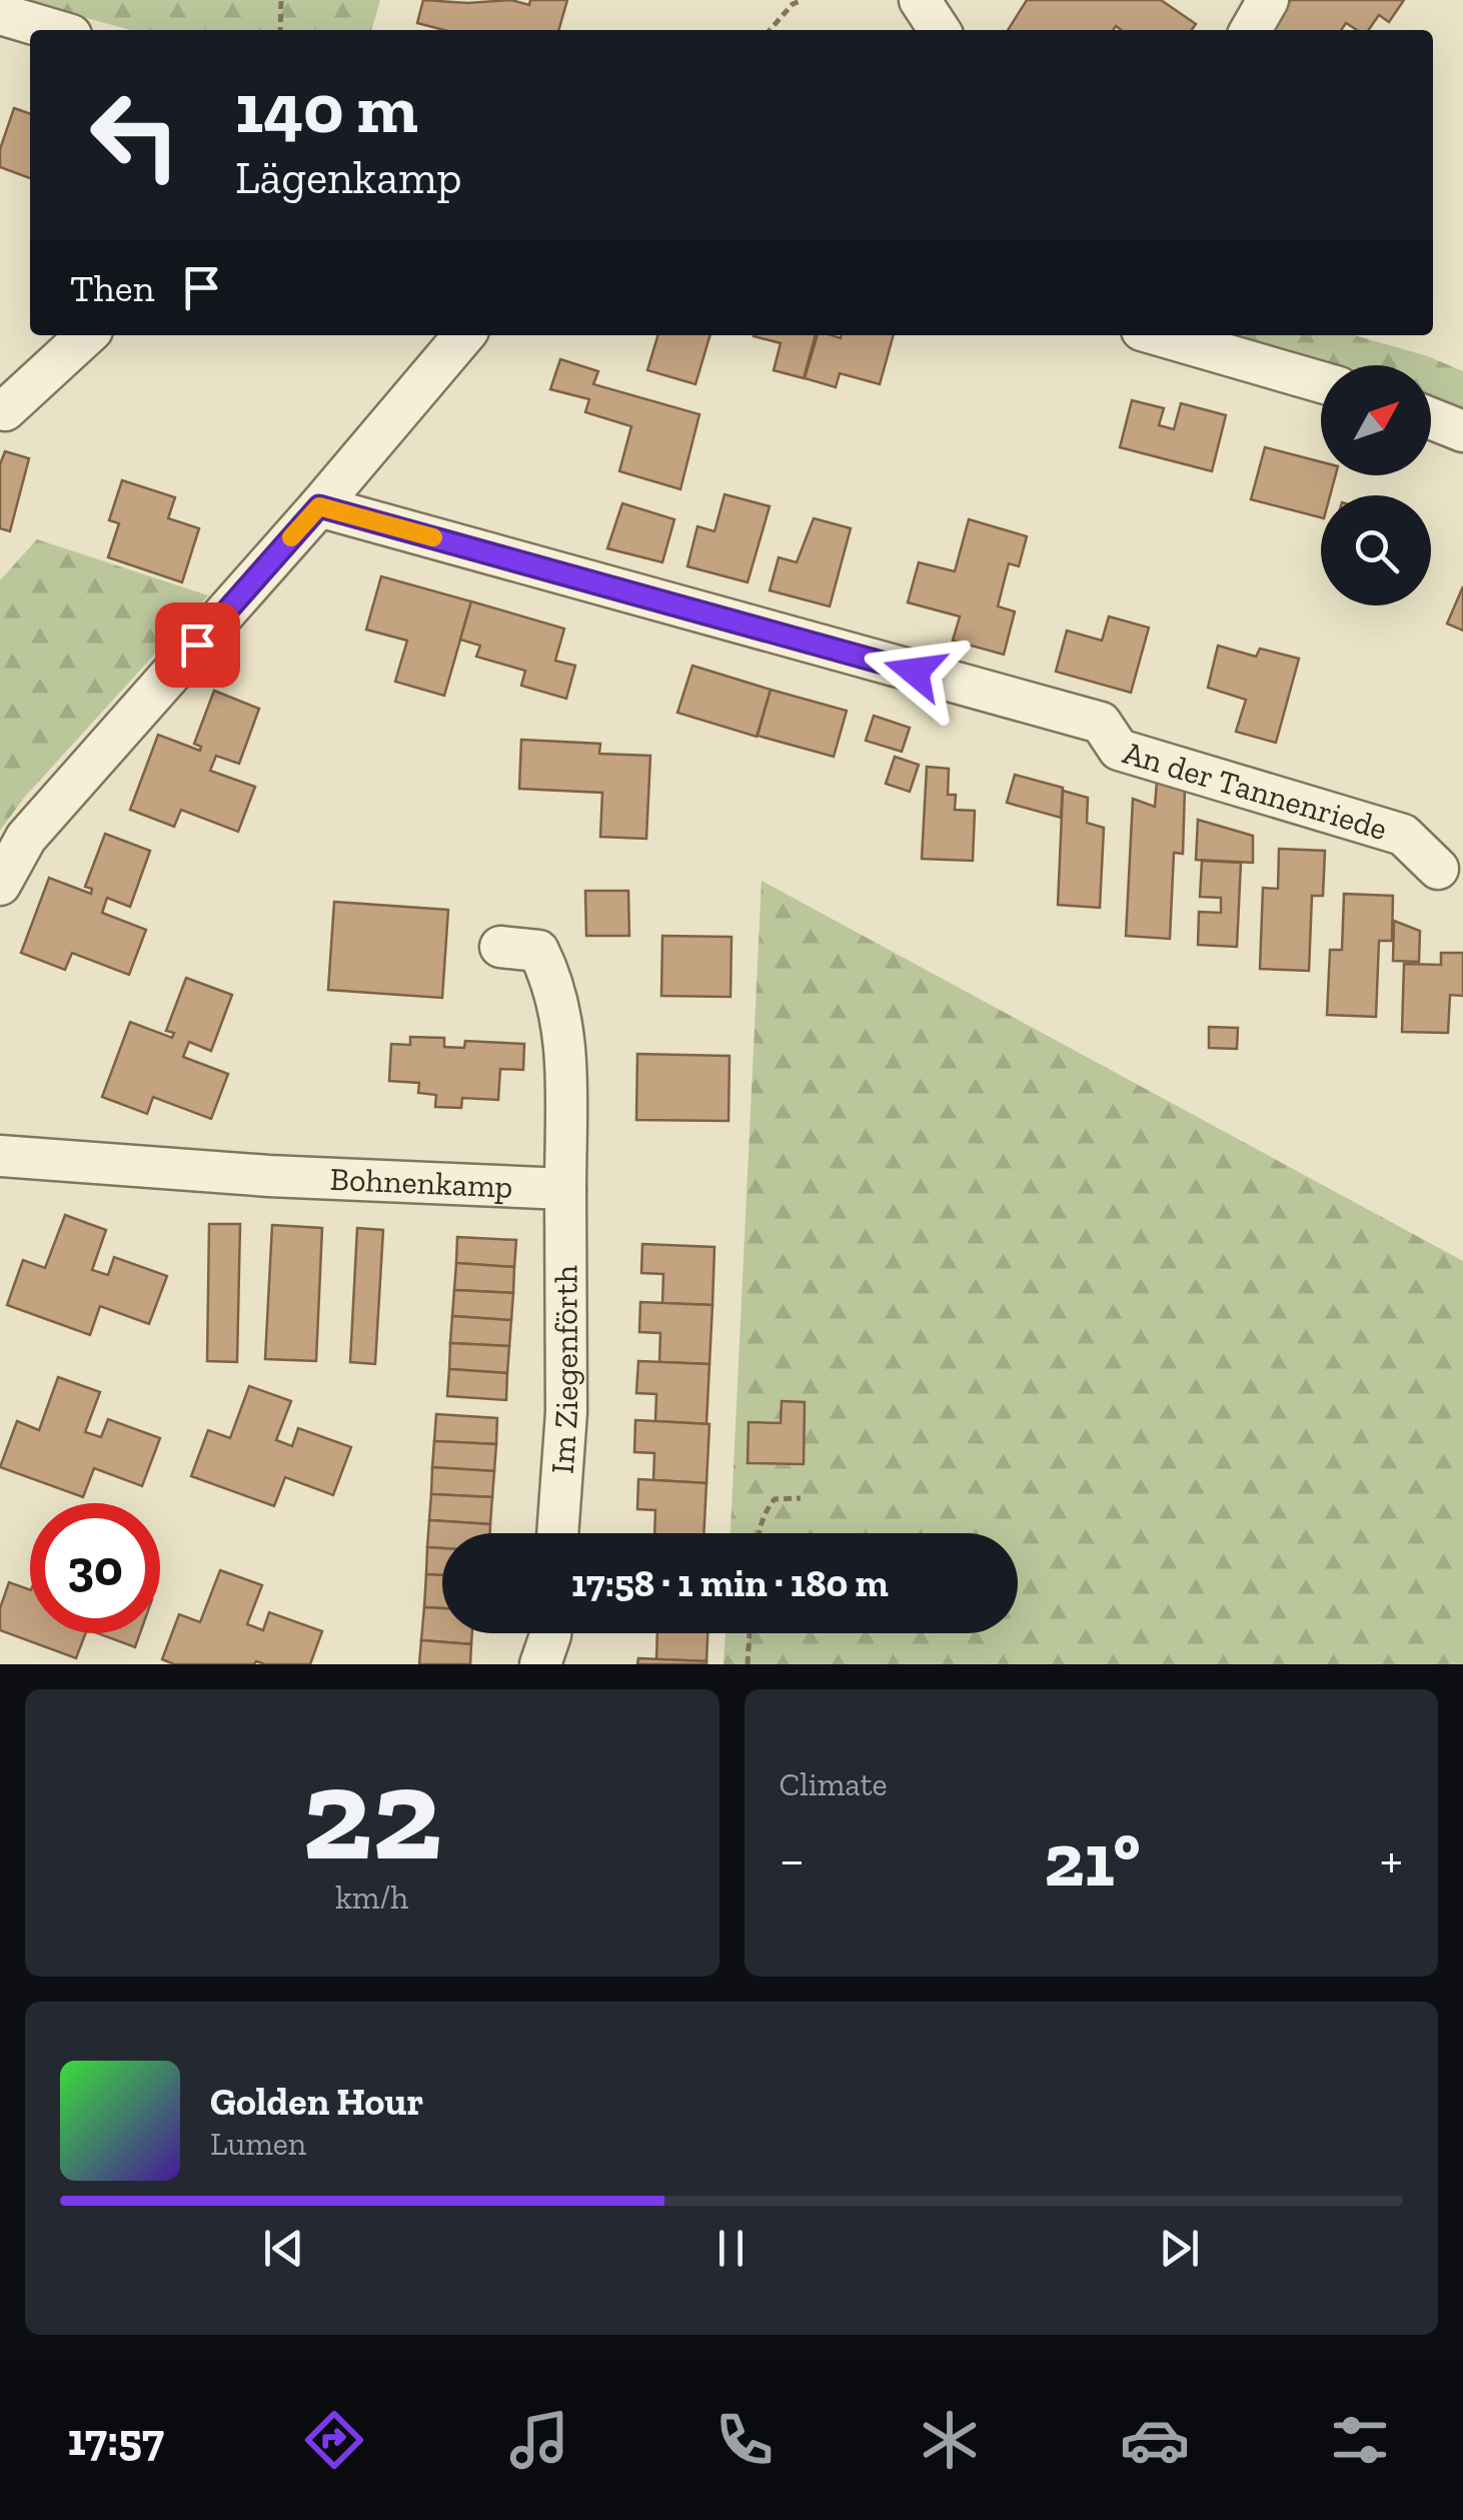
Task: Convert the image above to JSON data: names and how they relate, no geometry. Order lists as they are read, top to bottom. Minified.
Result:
{"streets":{"street":["An der Tannenriede","Bohnenkamp","Im Ziegenförth"]},"crossings":[["Bohnenkamp","Im Ziegenförth"]],"north":"top right","page":{"turn":["140 m","Lägenkamp"],"then":"Then","limit":"30","trip":"17:58 · 1 min · 180 m","tile":[["22","km/h"],"Climate"],"heat":["−","21°","+"],"song":["Golden Hour","Lumen"],"tabs":"17:57"}}
